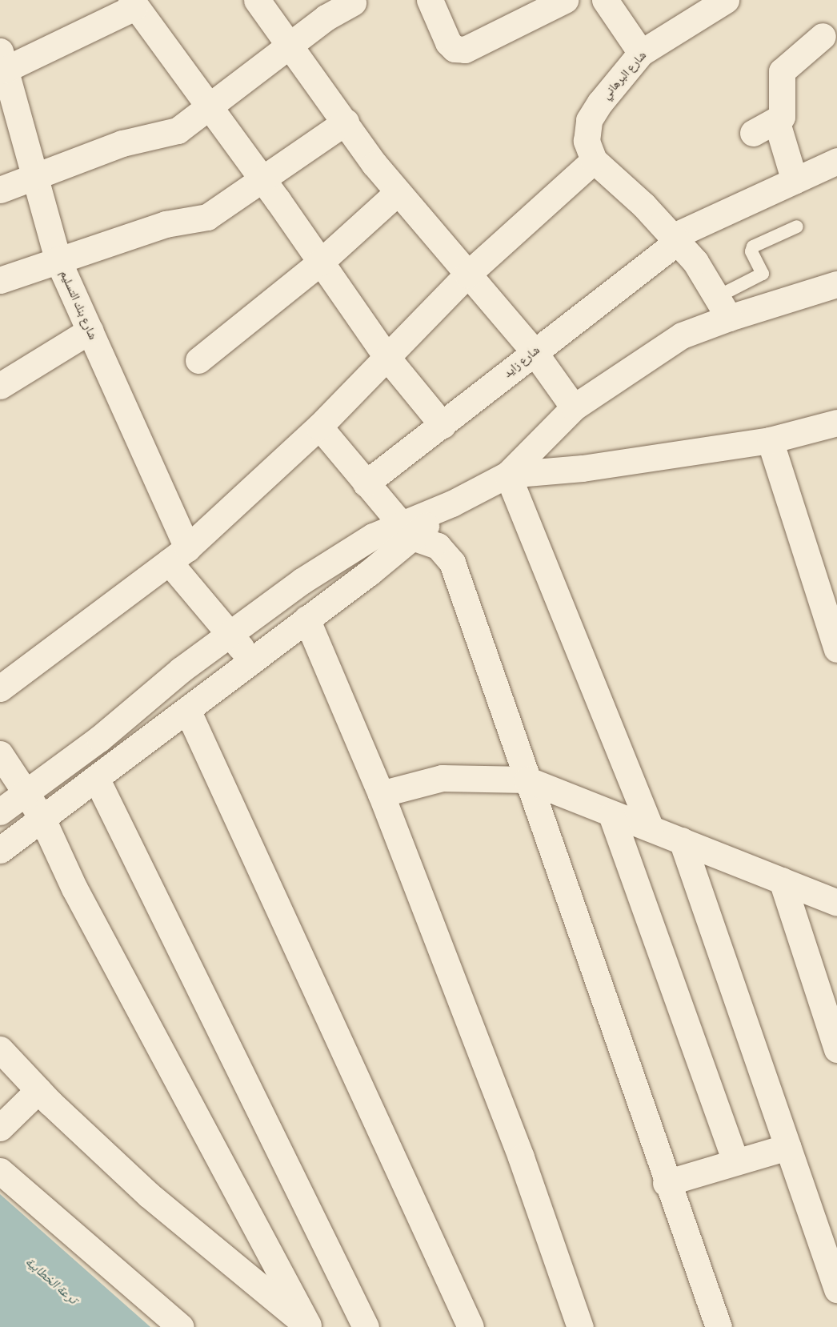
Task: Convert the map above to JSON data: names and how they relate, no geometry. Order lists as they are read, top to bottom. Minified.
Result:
{"streets":{"street":["شارع البرهاني","شارع بنك التسليم","شارع زايد"]},"water":["ترعة الخطابية"]}
